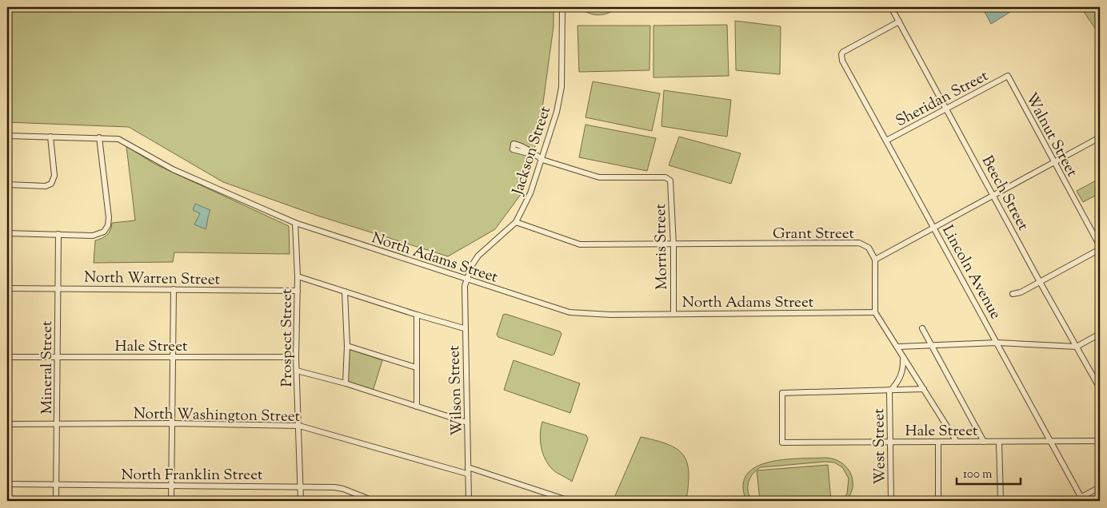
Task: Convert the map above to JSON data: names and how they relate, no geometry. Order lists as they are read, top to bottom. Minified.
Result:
{"streets":{"street":["Sheridan Street","Walnut Street","Jackson Street","Beech Street","Grant Street","Morris Street","North Adams Street","Lincoln Avenue","North Warren Street","Prospect Street","Hale Street","Mineral Street","Wilson Street","North Washington Street","West Street","North Franklin Street"]},"crossings":[["Sheridan Street","Walnut Street"],["Sheridan Street","Beech Street"],["Sheridan Street","Lincoln Avenue"],["Jackson Street","Grant Street"],["Jackson Street","Morris Street"],["Jackson Street","North Adams Street"],["Jackson Street","Wilson Street"],["Beech Street","Lincoln Avenue"],["Grant Street","Morris Street"],["Morris Street","North Adams Street"],["North Adams Street","Prospect Street"],["North Adams Street","Wilson Street"],["Lincoln Avenue","Hale Street"],["North Warren Street","Prospect Street"],["North Warren Street","Mineral Street"],["Prospect Street","Hale Street"],["Prospect Street","North Washington Street"],["Prospect Street","North Franklin Street"],["Hale Street","Mineral Street"],["Hale Street","West Street"],["Mineral Street","North Washington Street"],["Mineral Street","North Franklin Street"],["Wilson Street","North Washington Street"]],"scale_bar":"100 m"}
